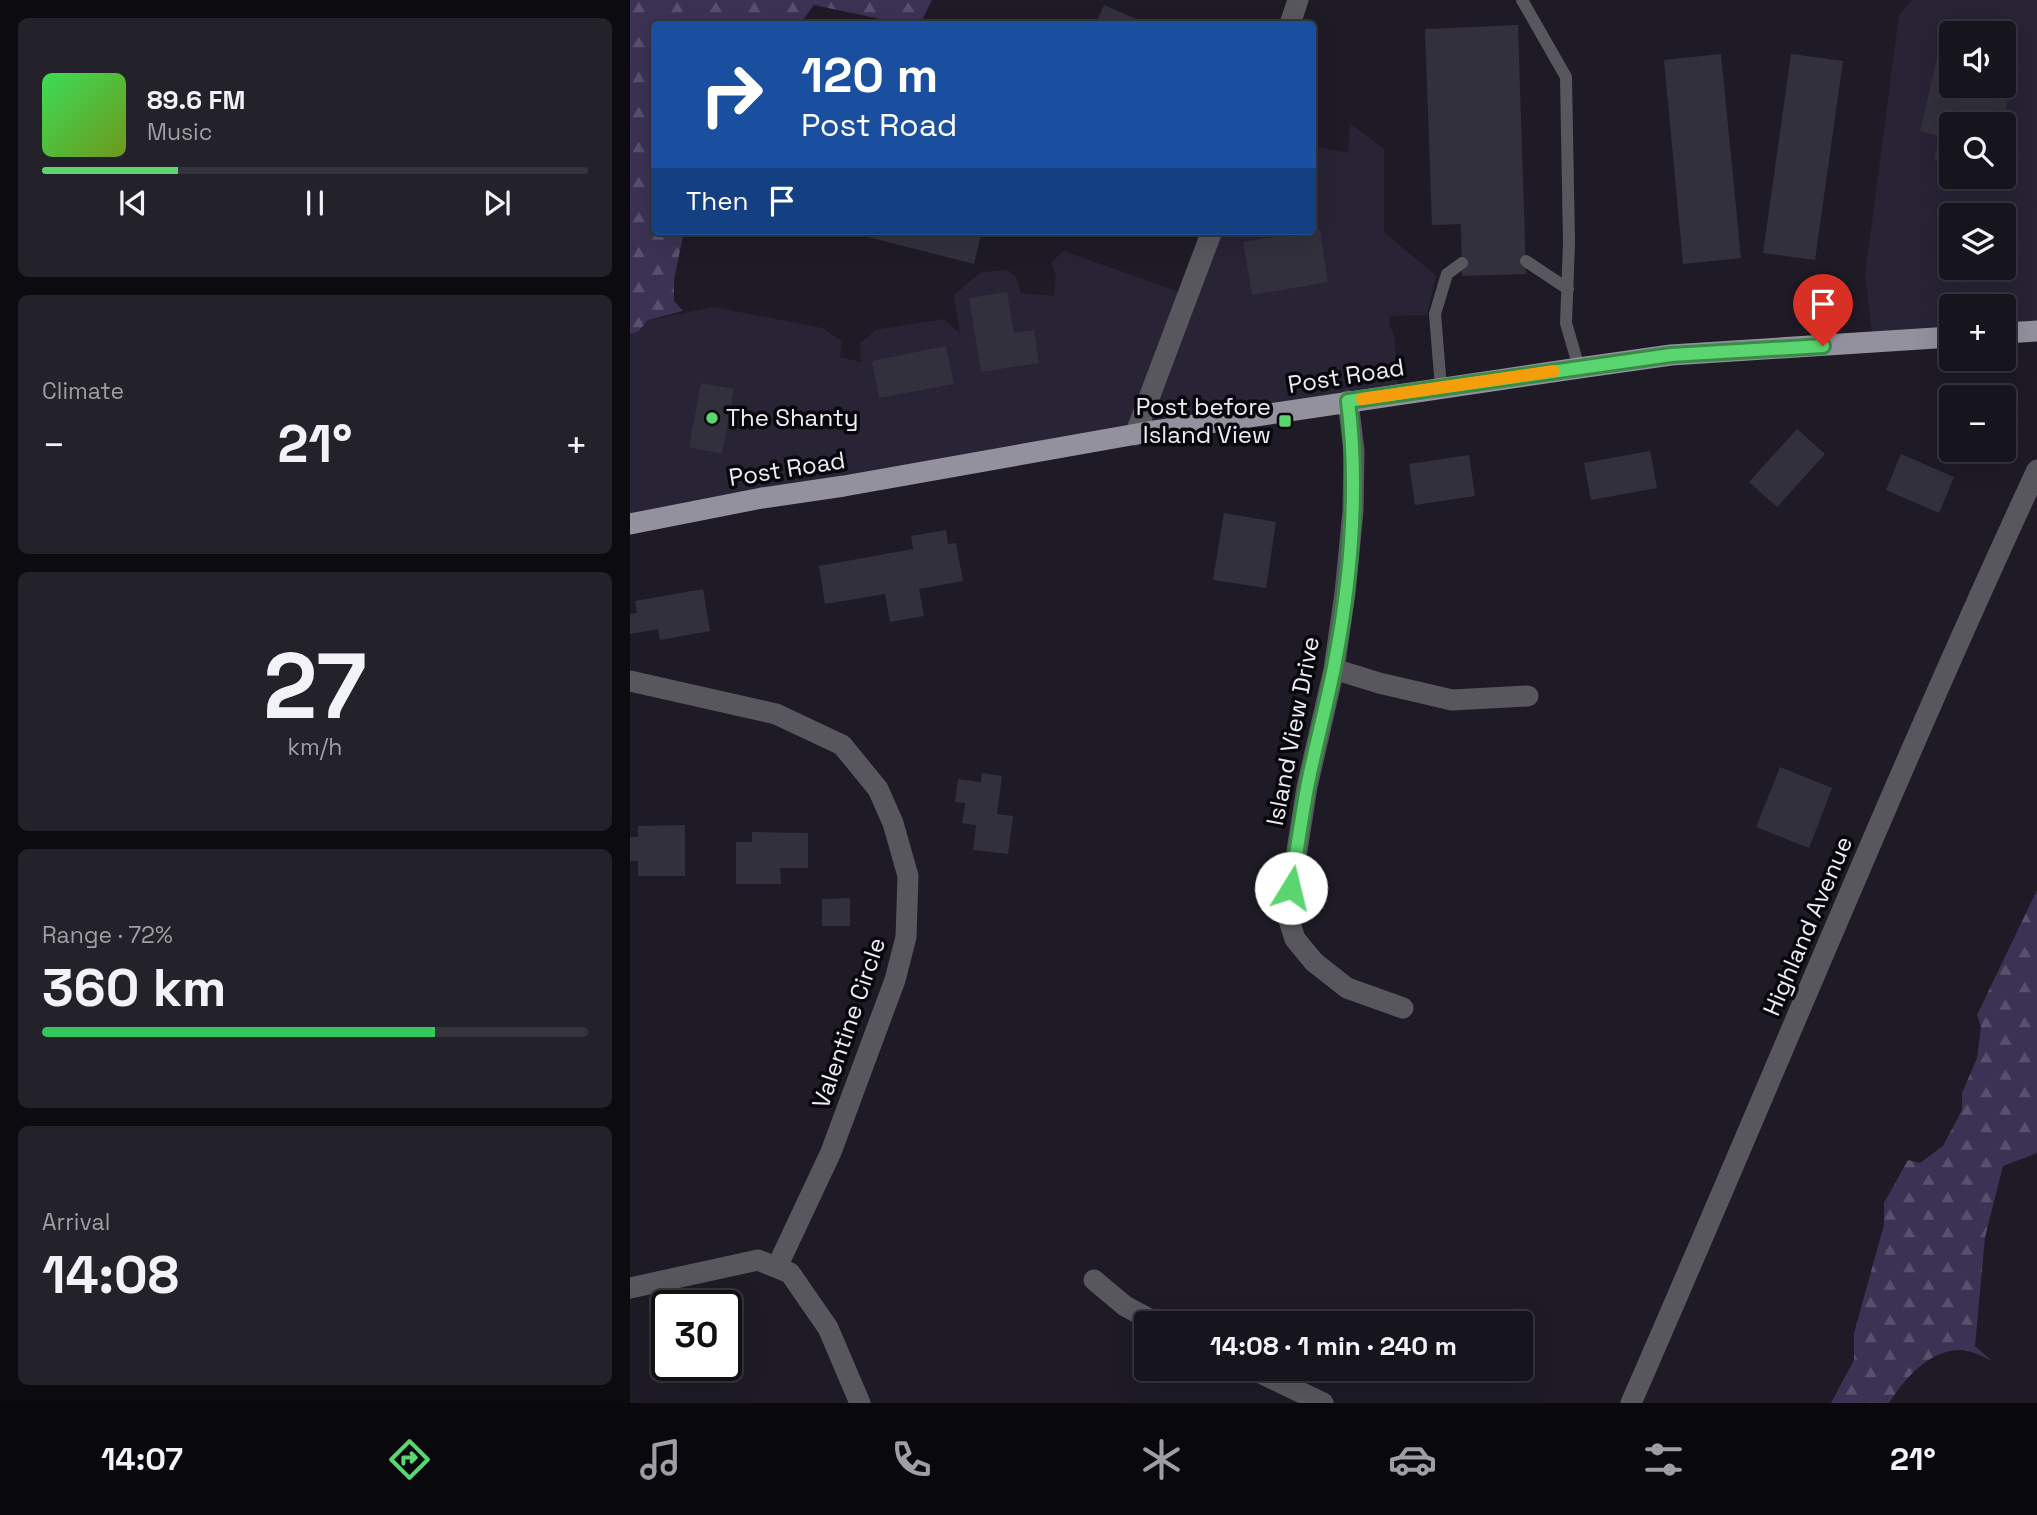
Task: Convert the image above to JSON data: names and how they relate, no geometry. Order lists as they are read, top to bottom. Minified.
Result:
{"streets":{"main road":["Post Road"],"street":["Island View Drive","Highland Avenue","Valentine Circle"]},"crossings":[["Post Road","Island View Drive"]],"places":{"other":["The Shanty"],"transit":["Post before Island View"]},"page":{"map_buttons":["+","−"],"turn":["120 m","Post Road"],"song":["89.6 FM","Music"],"then":"Then","tile":["Climate",["27","km/h"],["Range · 72%","360 km"],["Arrival","14:08"]],"heat":["−","21°","+"],"limit":"30","trip":"14:08 · 1 min · 240 m","tabs":["14:07","21°"]}}
